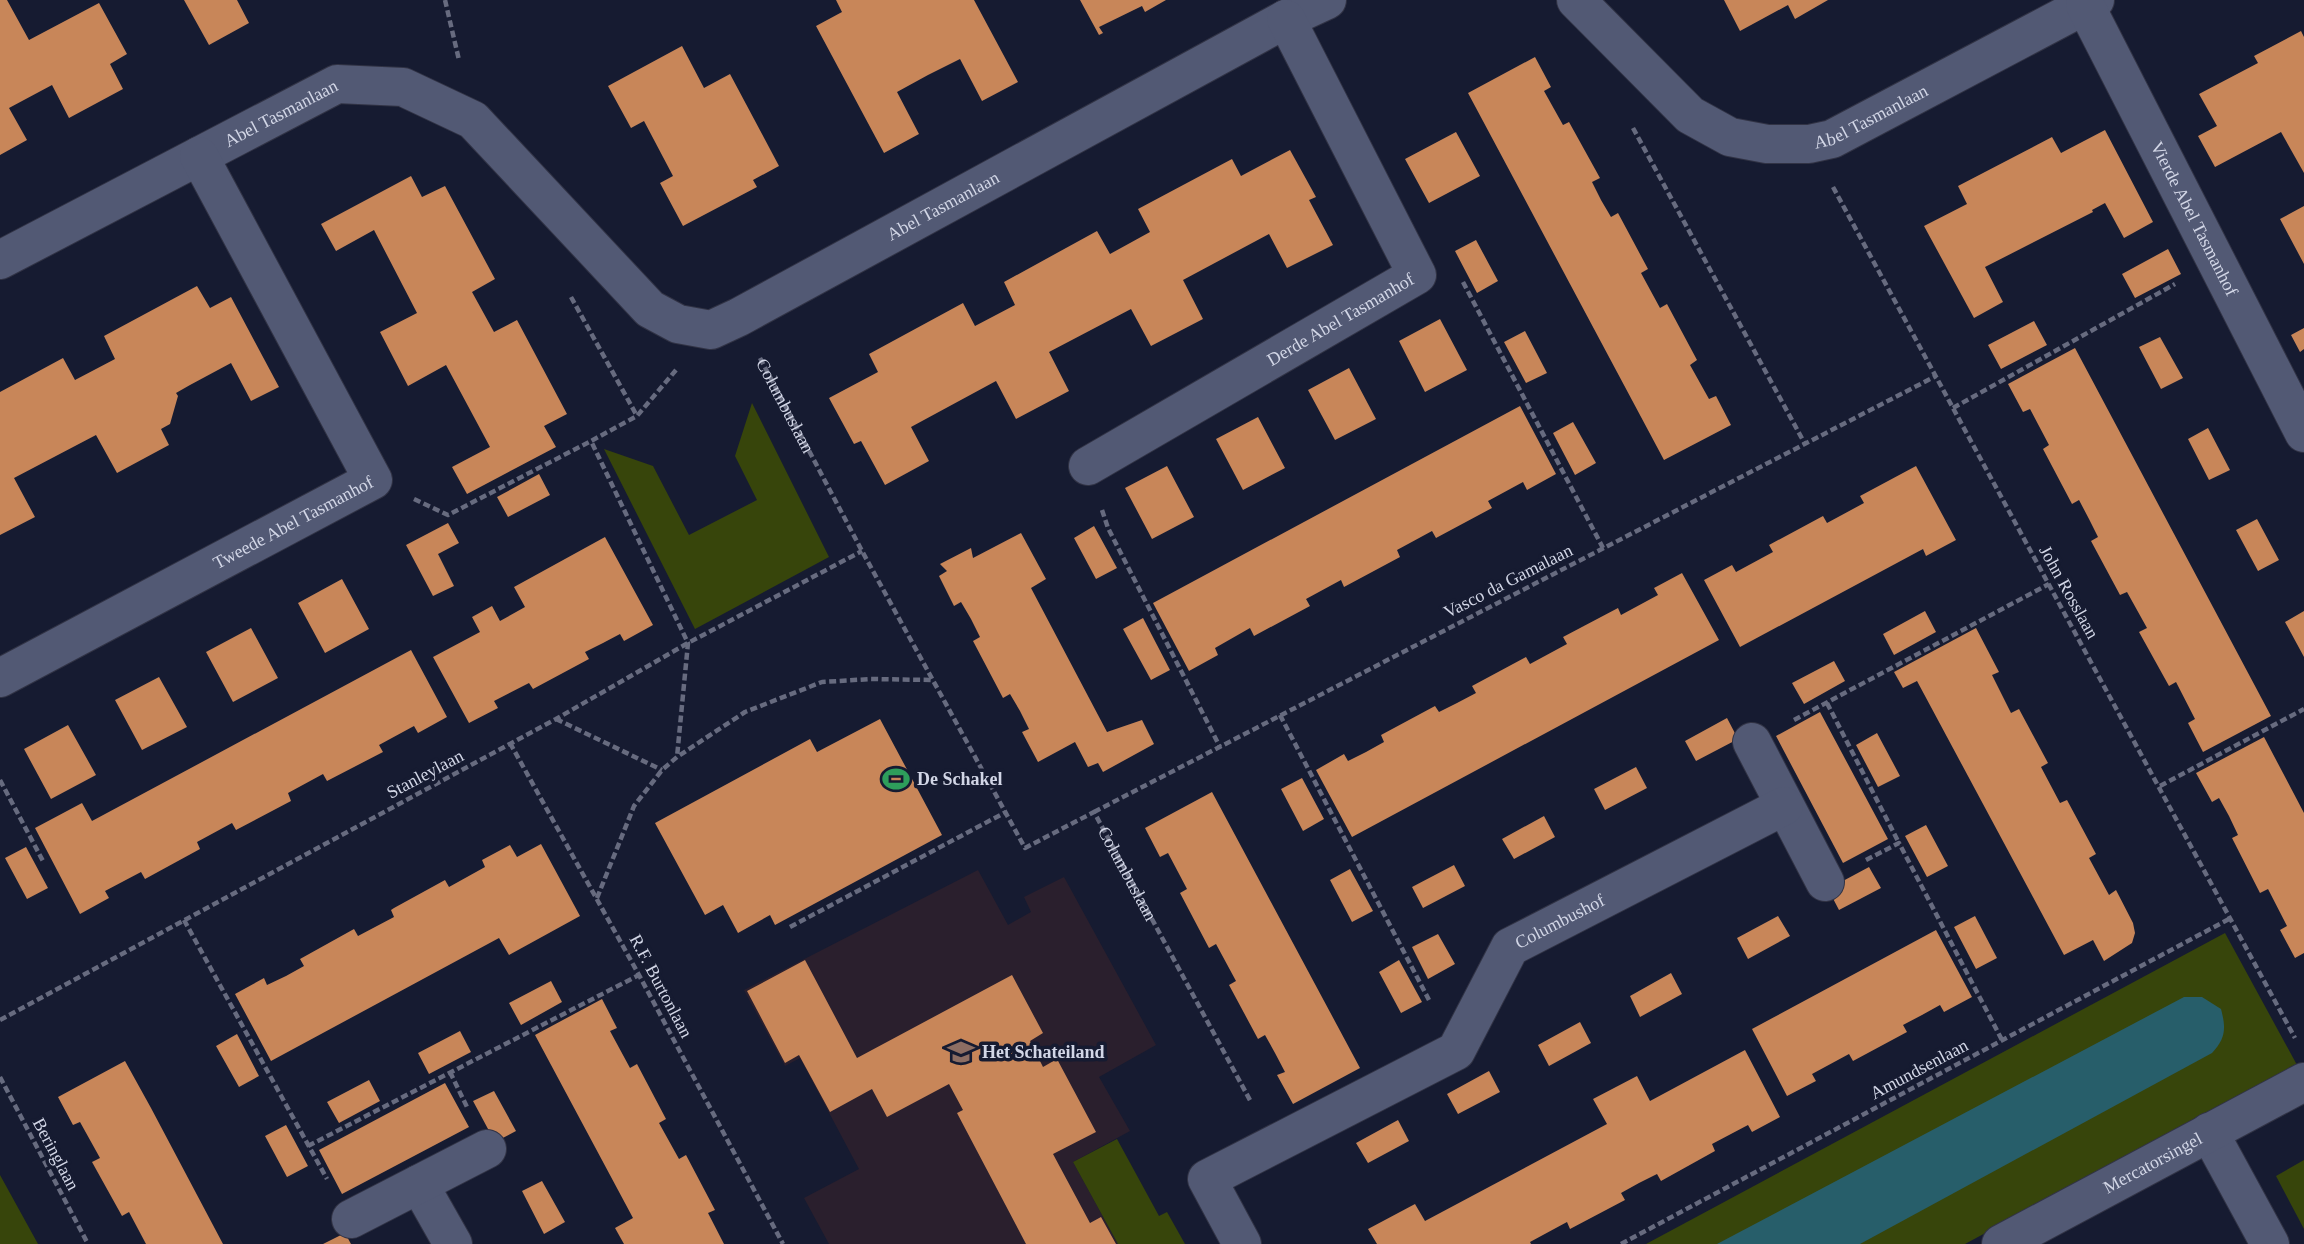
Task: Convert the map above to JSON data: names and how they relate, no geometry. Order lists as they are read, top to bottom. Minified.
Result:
{"streets":{"street":["Abel Tasmanlaan","Vierde Abel Tasmanhof","Derde Abel Tasmanhof","Tweede Abel Tasmanhof","Columbushof","Mercatorsingel"],"path":["Columbuslaan","Vasco da Gamalaan","John Rosslaan","Stanleylaan","R.F. Burtonlaan","Amundsenlaan","Beringlaan"]},"crossings":[["Abel Tasmanlaan","Vierde Abel Tasmanhof"],["Abel Tasmanlaan","Derde Abel Tasmanhof"],["Abel Tasmanlaan","Columbuslaan"],["Abel Tasmanlaan","Tweede Abel Tasmanhof"],["Abel Tasmanlaan","John Rosslaan"],["Columbuslaan","Vasco da Gamalaan"],["Columbuslaan","Stanleylaan"],["Vasco da Gamalaan","John Rosslaan"],["John Rosslaan","Amundsenlaan"],["Stanleylaan","R.F. Burtonlaan"]],"places":{"sports":["De Schakel"],"school or university":["Het Schateiland"]}}
